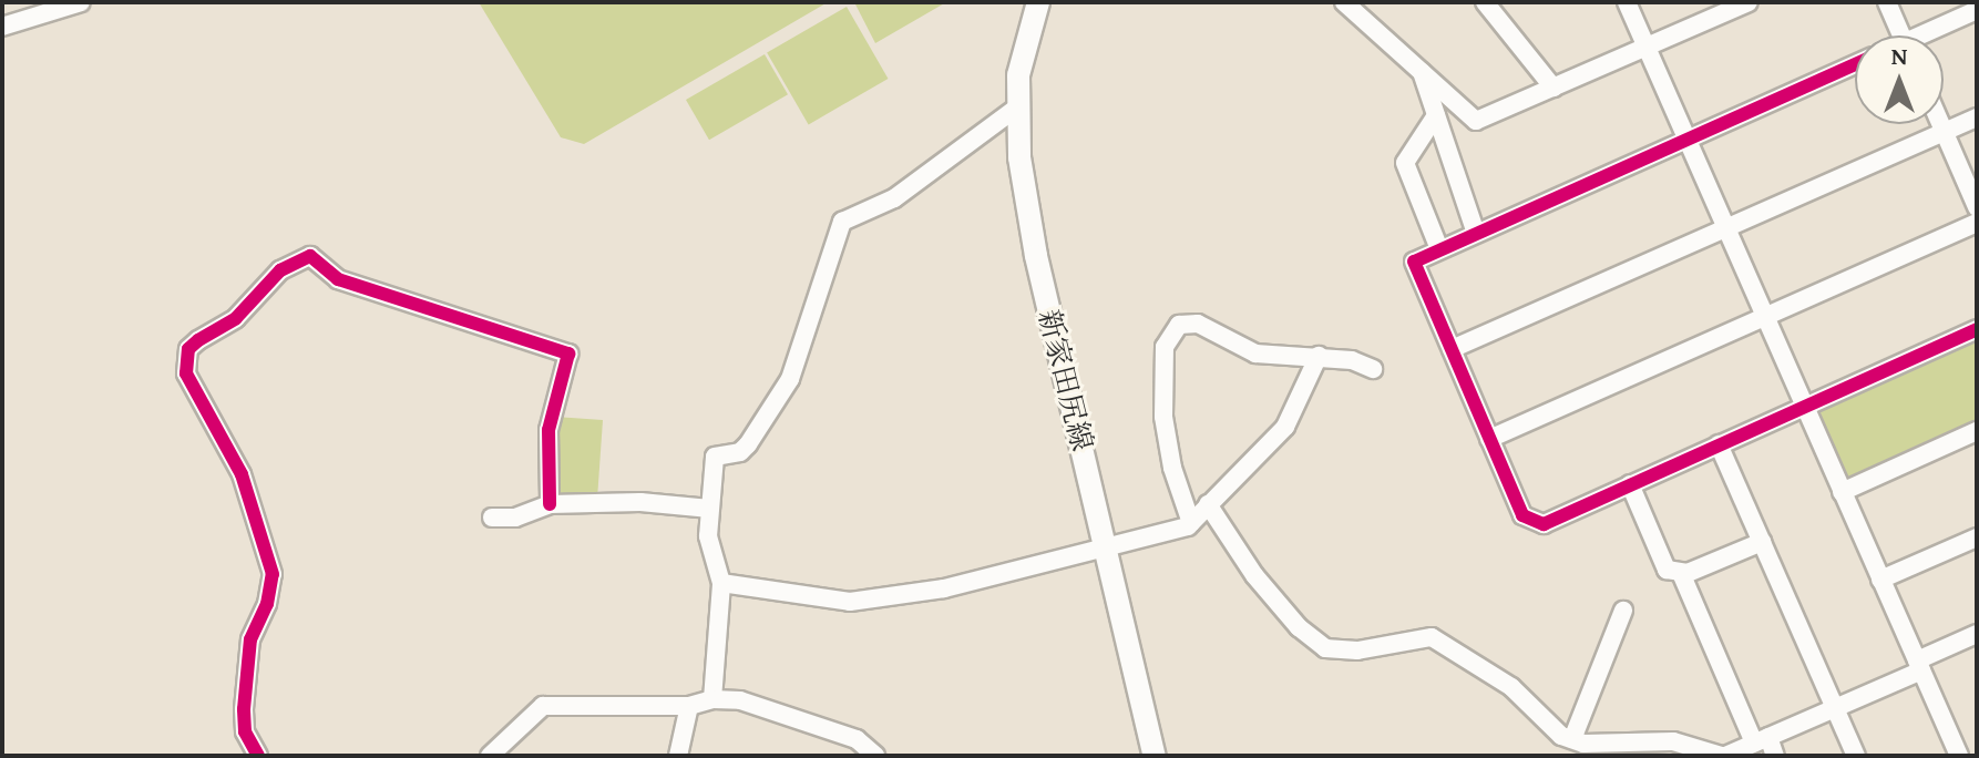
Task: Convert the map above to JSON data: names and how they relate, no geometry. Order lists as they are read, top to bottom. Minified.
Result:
{"streets":{"main road":["新家田尻線"]},"north":"top"}
